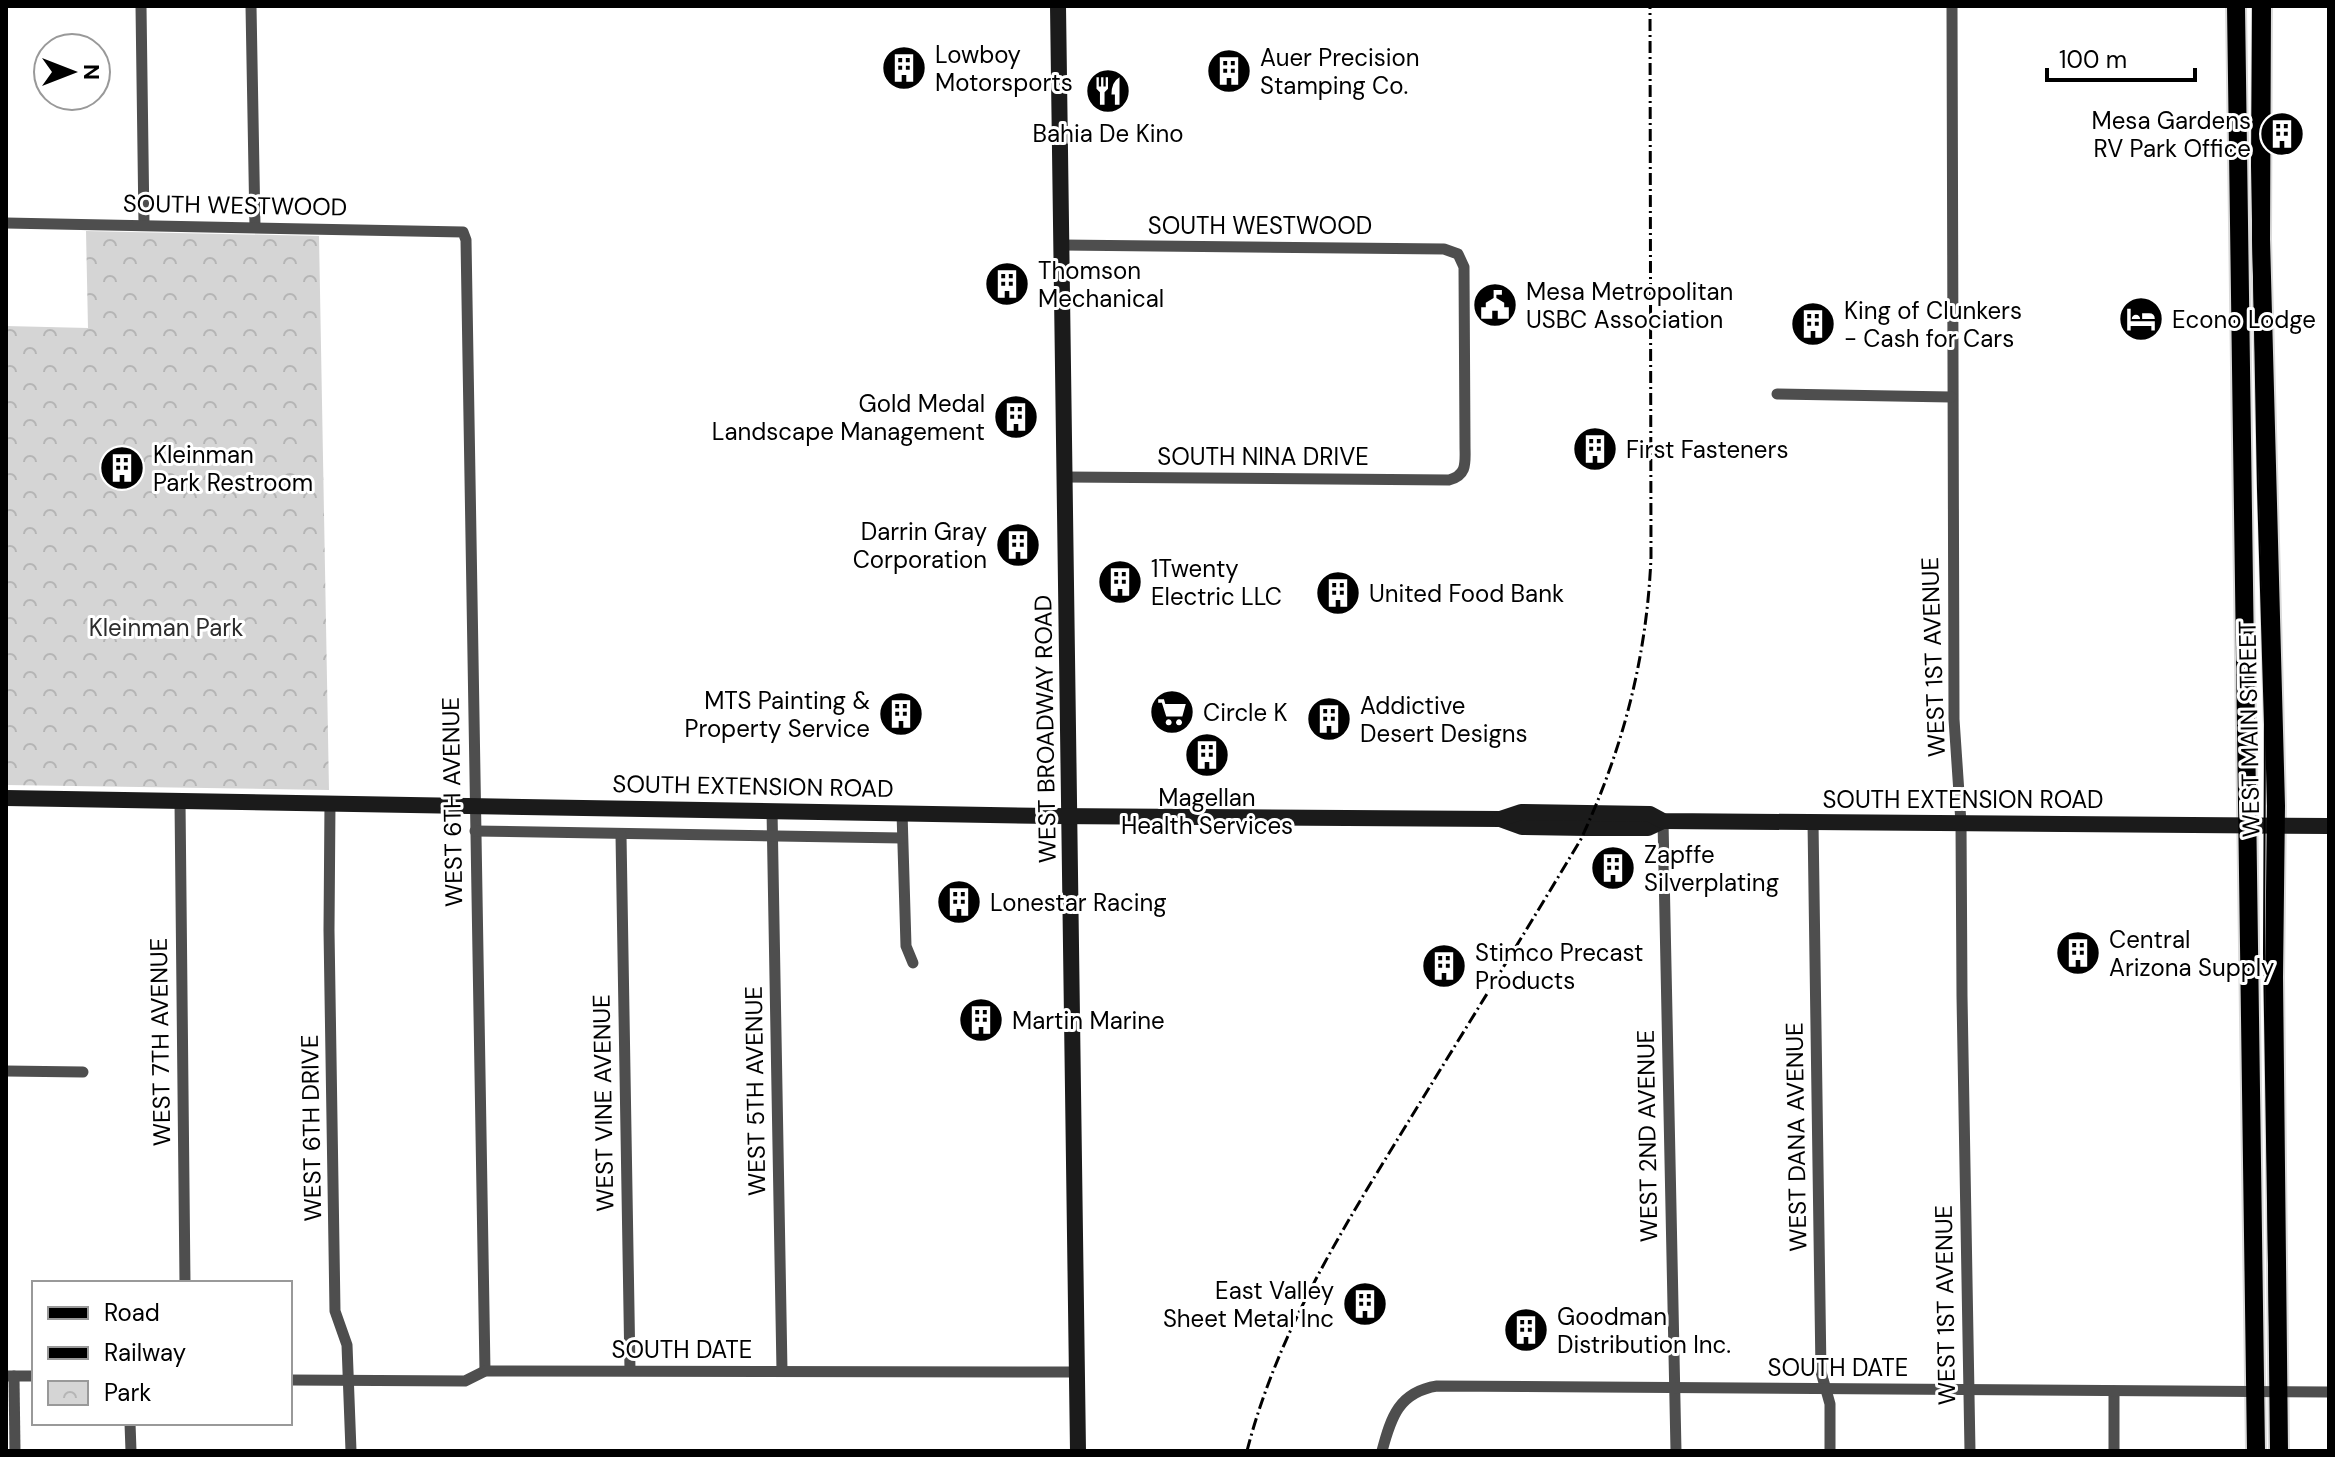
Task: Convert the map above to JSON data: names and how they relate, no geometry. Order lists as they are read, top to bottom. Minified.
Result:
{"streets":{"main road":["WEST MAIN STREET"],"street":["SOUTH WESTWOOD","SOUTH NINA DRIVE","WEST 1ST AVENUE","WEST BROADWAY ROAD","SOUTH EXTENSION ROAD","WEST 6TH AVENUE","WEST 7TH AVENUE","WEST 5TH AVENUE","WEST VINE AVENUE","WEST 6TH DRIVE","WEST 2ND AVENUE","WEST DANA AVENUE","SOUTH DATE"]},"crossings":[["SOUTH WESTWOOD","SOUTH NINA DRIVE"],["SOUTH WESTWOOD","WEST BROADWAY ROAD"],["SOUTH WESTWOOD","WEST 6TH AVENUE"],["SOUTH NINA DRIVE","WEST BROADWAY ROAD"],["WEST 1ST AVENUE","SOUTH EXTENSION ROAD"],["WEST 1ST AVENUE","SOUTH DATE"],["WEST BROADWAY ROAD","SOUTH EXTENSION ROAD"],["WEST BROADWAY ROAD","SOUTH DATE"],["WEST MAIN STREET","SOUTH EXTENSION ROAD"],["WEST MAIN STREET","SOUTH DATE"],["SOUTH EXTENSION ROAD","WEST 6TH AVENUE"],["SOUTH EXTENSION ROAD","WEST 7TH AVENUE"],["SOUTH EXTENSION ROAD","WEST 5TH AVENUE"],["SOUTH EXTENSION ROAD","WEST VINE AVENUE"],["SOUTH EXTENSION ROAD","WEST 6TH DRIVE"],["SOUTH EXTENSION ROAD","WEST 2ND AVENUE"],["SOUTH EXTENSION ROAD","WEST DANA AVENUE"],["WEST 6TH AVENUE","SOUTH DATE"],["WEST 5TH AVENUE","SOUTH DATE"],["WEST VINE AVENUE","SOUTH DATE"],["WEST 6TH DRIVE","SOUTH DATE"],["WEST 2ND AVENUE","SOUTH DATE"],["WEST DANA AVENUE","SOUTH DATE"]],"parks":["Kleinman Park"],"places":{"building":["Lowboy Motorsports","Auer Precision Stamping Co.","Mesa Gardens RV Park Office","Thomson Mechanical","King of Clunkers - Cash for Cars","Gold Medal Landscape Management","First Fasteners","Kleinman Park Restroom","Darrin Gray Corporation","1Twenty Electric LLC","United Food Bank","MTS Painting & Property Service","Addictive Desert Designs","Magellan Health Services","Zapffe Silverplating","Lonestar Racing","Central Arizona Supply","Stimco Precast Products","Martin Marine","East Valley Sheet Metal Inc","Goodman Distribution Inc."],"restaurant":["Bahia De Kino"],"public building":["Mesa Metropolitan USBC Association"],"hotel":["Econo Lodge"],"supermarket":["Circle K"]},"legend":["Road","Railway","Park"],"scale_bar":"100 m","north":"right"}
